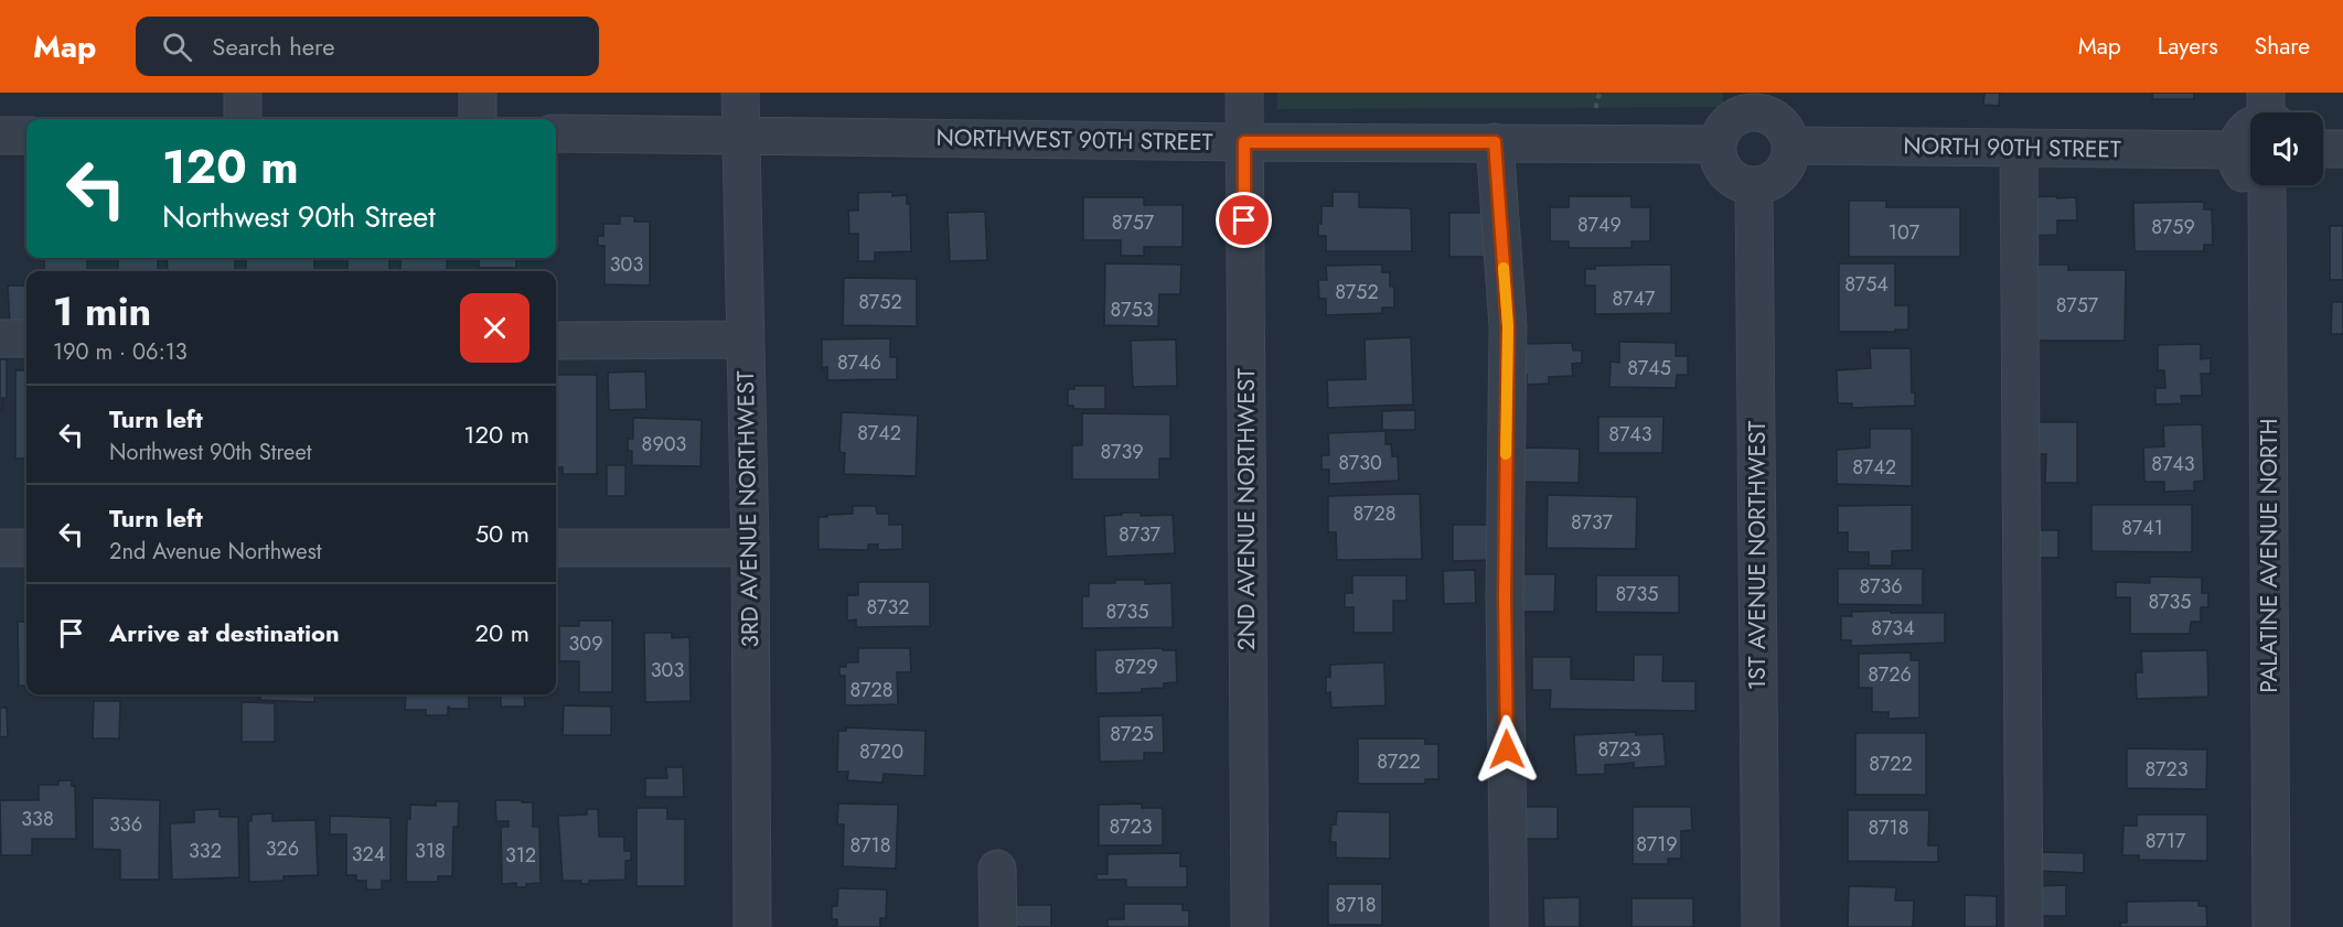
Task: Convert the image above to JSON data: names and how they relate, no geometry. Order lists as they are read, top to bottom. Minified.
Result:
{"streets":{"street":["NORTHWEST 90TH STREET","NORTH 90TH STREET","3RD AVENUE NORTHWEST","2ND AVENUE NORTHWEST","1ST AVENUE NORTHWEST","PALATINE AVENUE NORTH"]},"crossings":[["NORTHWEST 90TH STREET","NORTH 90TH STREET"],["NORTHWEST 90TH STREET","3RD AVENUE NORTHWEST"],["NORTHWEST 90TH STREET","2ND AVENUE NORTHWEST"],["NORTHWEST 90TH STREET","1ST AVENUE NORTHWEST"],["NORTH 90TH STREET","1ST AVENUE NORTHWEST"]],"house_numbers":["8757","8749","8759","107","303","8754","8752","8747","8752","8757","8753","8746","8745","8742","8743","8903","8739","8730","8743","8742","8728","8737","8741","8737","8736","8735","8735","8732","8735","8734","309","8729","303","8726","8728","8725","8723","8720","8722","8722","8723","338","336","8723","8718","8717","8719","8718","326","332","318","324","312","8718"],"page":{"header":"Map","search":"Search here","nav":["Map","Layers","Share"],"turn":["120 m","Northwest 90th Street"],"heading":["1 min","190 m · 06:13"],"list":[{"name":"Turn left","note":"Northwest 90th Street","value":"120 m"},{"name":"Turn left","note":"2nd Avenue Northwest","value":"50 m"},{"name":"Arrive at destination","value":"20 m"}]}}
